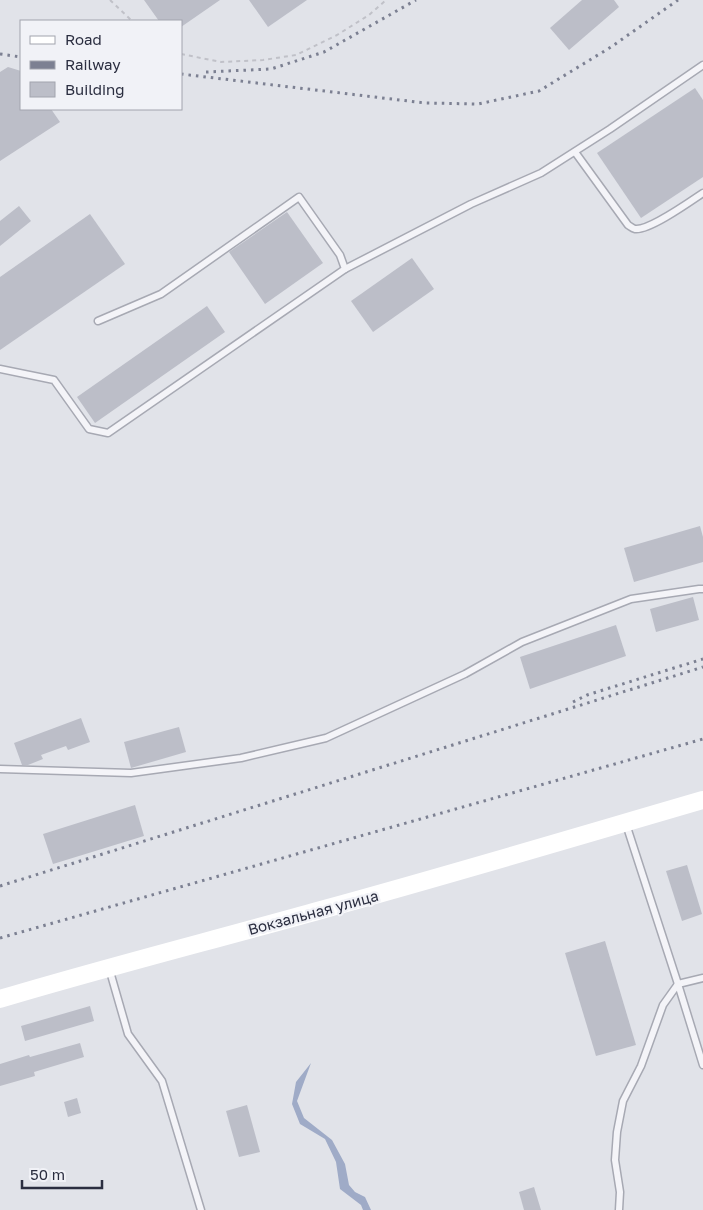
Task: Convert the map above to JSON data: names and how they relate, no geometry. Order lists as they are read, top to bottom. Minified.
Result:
{"streets":{"main road":["Вокзальная улица"]},"legend":["Road","Railway","Building"],"scale_bar":"50 m"}
